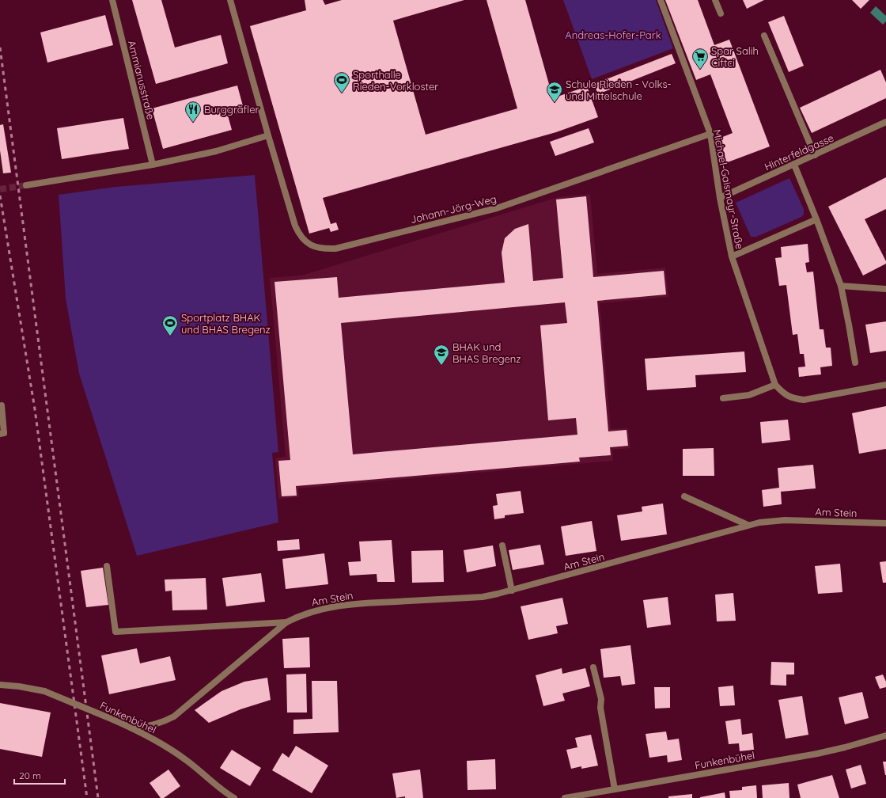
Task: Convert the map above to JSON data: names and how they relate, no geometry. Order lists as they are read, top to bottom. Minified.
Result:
{"streets":{"street":["Ammianusstraße","Hinterfeldgasse","Michael-Gaismayr-Straße","Johann-Jörg-Weg","Am Stein","Funkenbühel"]},"crossings":[["Hinterfeldgasse","Michael-Gaismayr-Straße"],["Michael-Gaismayr-Straße","Johann-Jörg-Weg"],["Am Stein","Funkenbühel"]],"parks":["Andreas-Hofer-Park"],"places":{"supermarket":["Spar Salih Ciftci"],"sports":["Sporthalle Rieden-Vorkloster","Sportplatz BHAK und BHAS Bregenz"],"school or university":["Schule Rieden - Volks- und Mittelschule","BHAK und BHAS Bregenz"],"restaurant":["Burggräfler"]},"scale_bar":"20 m"}
